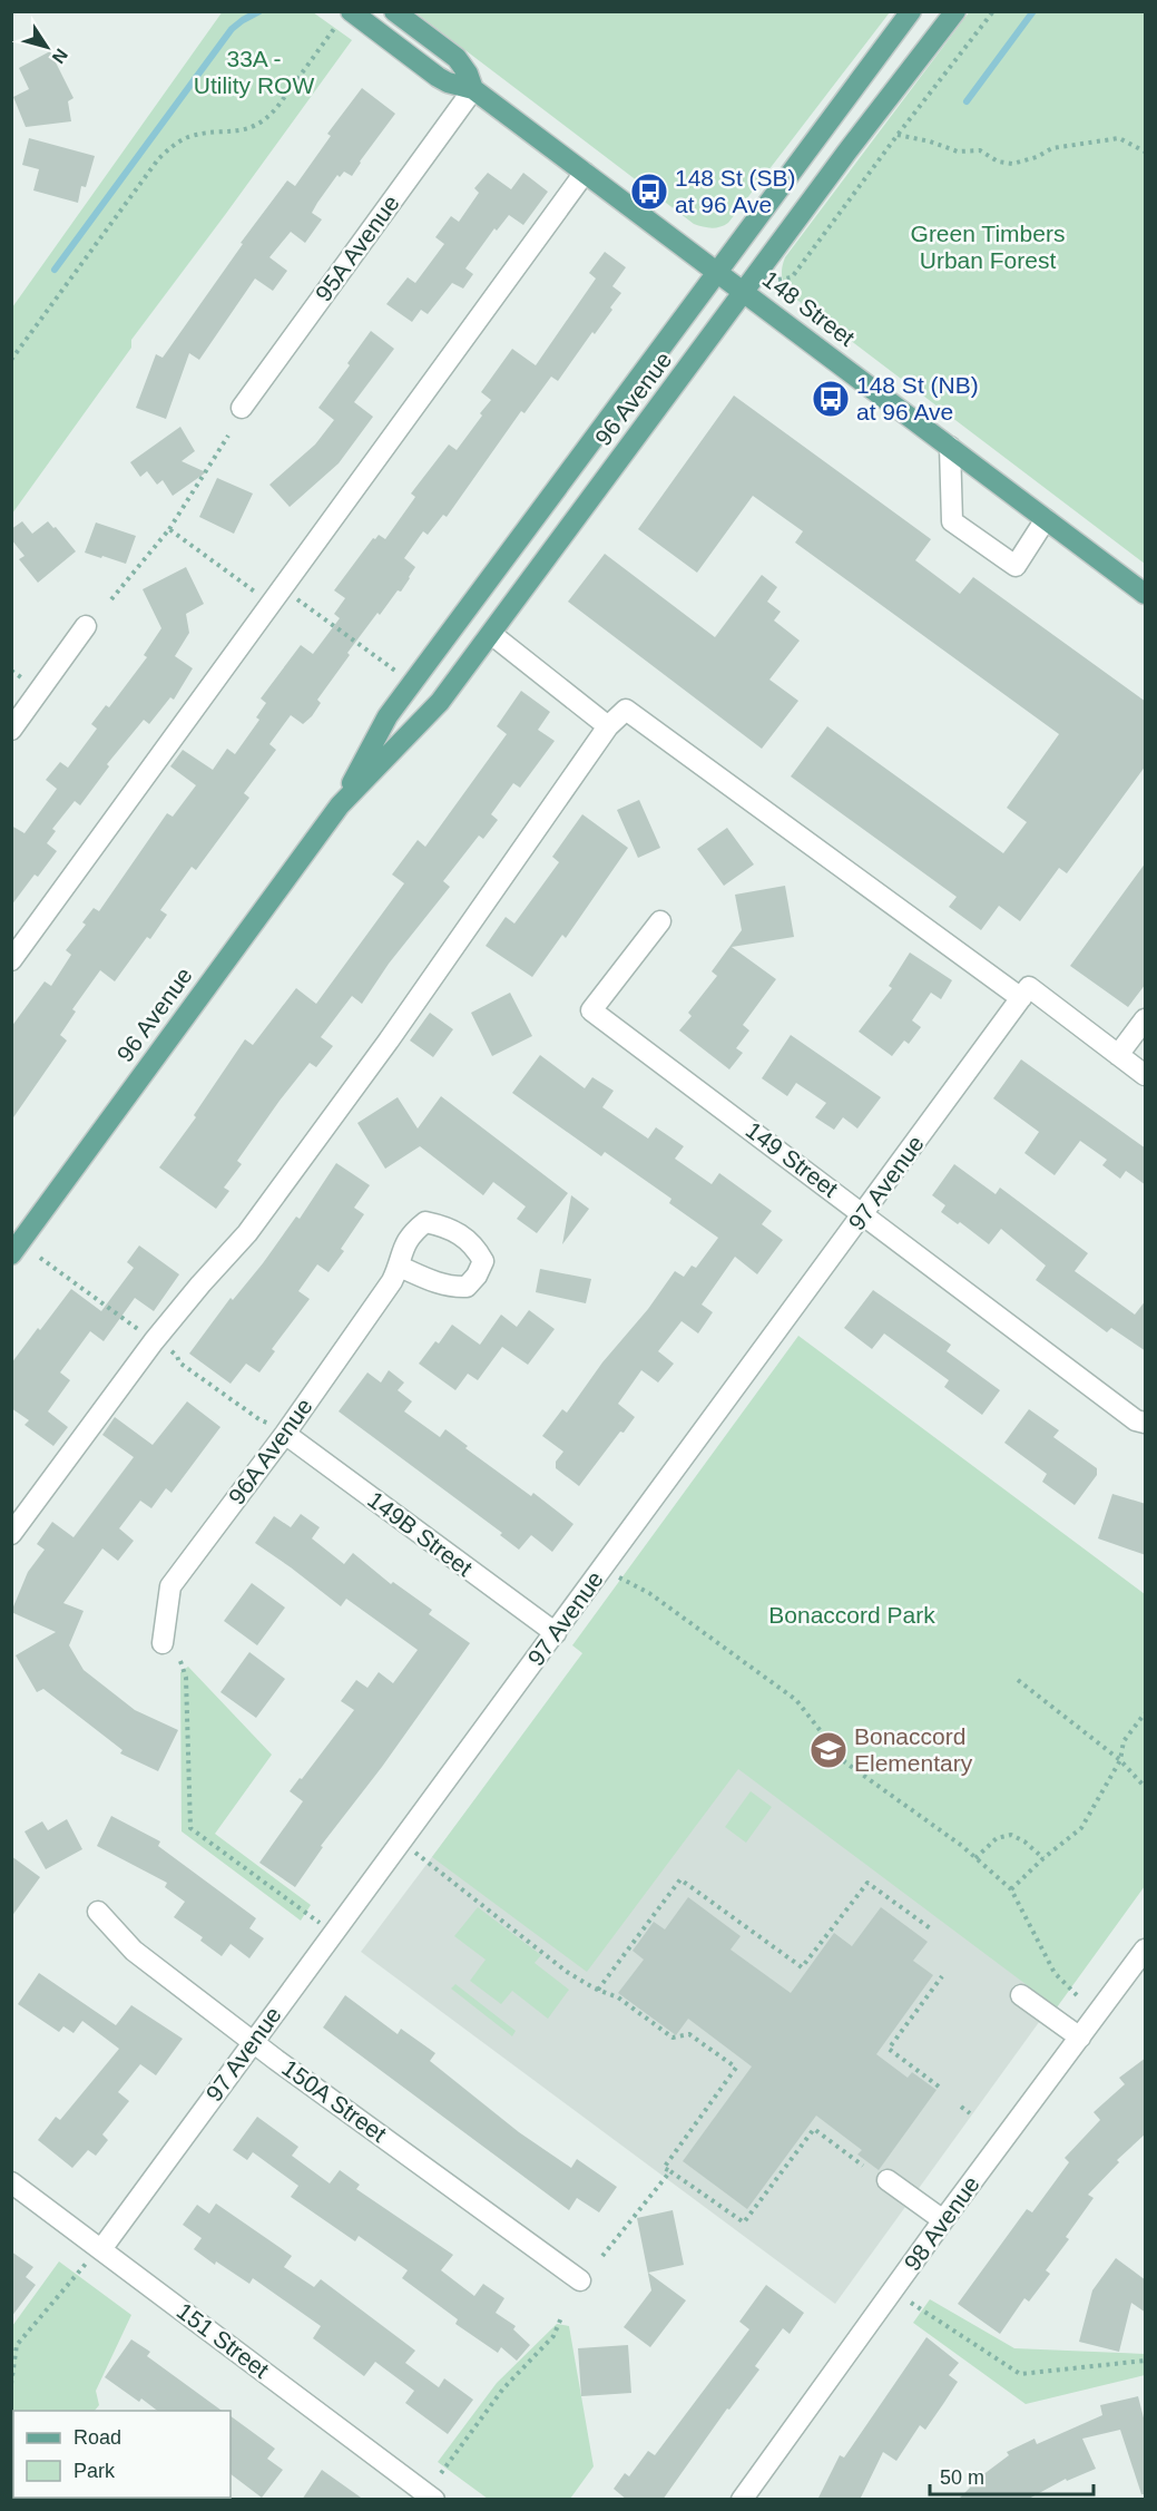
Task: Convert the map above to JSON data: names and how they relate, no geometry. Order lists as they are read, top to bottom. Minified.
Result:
{"streets":{"main road":["148 Street","96 Avenue"],"street":["95A Avenue","149 Street","97 Avenue","96A Avenue","149B Street","150A Street","98 Avenue","151 Street"]},"crossings":[["95A Avenue","148 Street"],["148 Street","96 Avenue"],["149 Street","97 Avenue"],["97 Avenue","149B Street"],["97 Avenue","150A Street"],["97 Avenue","151 Street"],["96A Avenue","149B Street"]],"parks":["33A - Utility ROW","Green Timbers Urban Forest","Bonaccord Park"],"places":{"bus stop":["148 St (SB) at 96 Ave","148 St (NB) at 96 Ave"],"school or university":["Bonaccord Elementary"]},"legend":["Road","Park"],"scale_bar":"50 m","north":"bottom right"}
